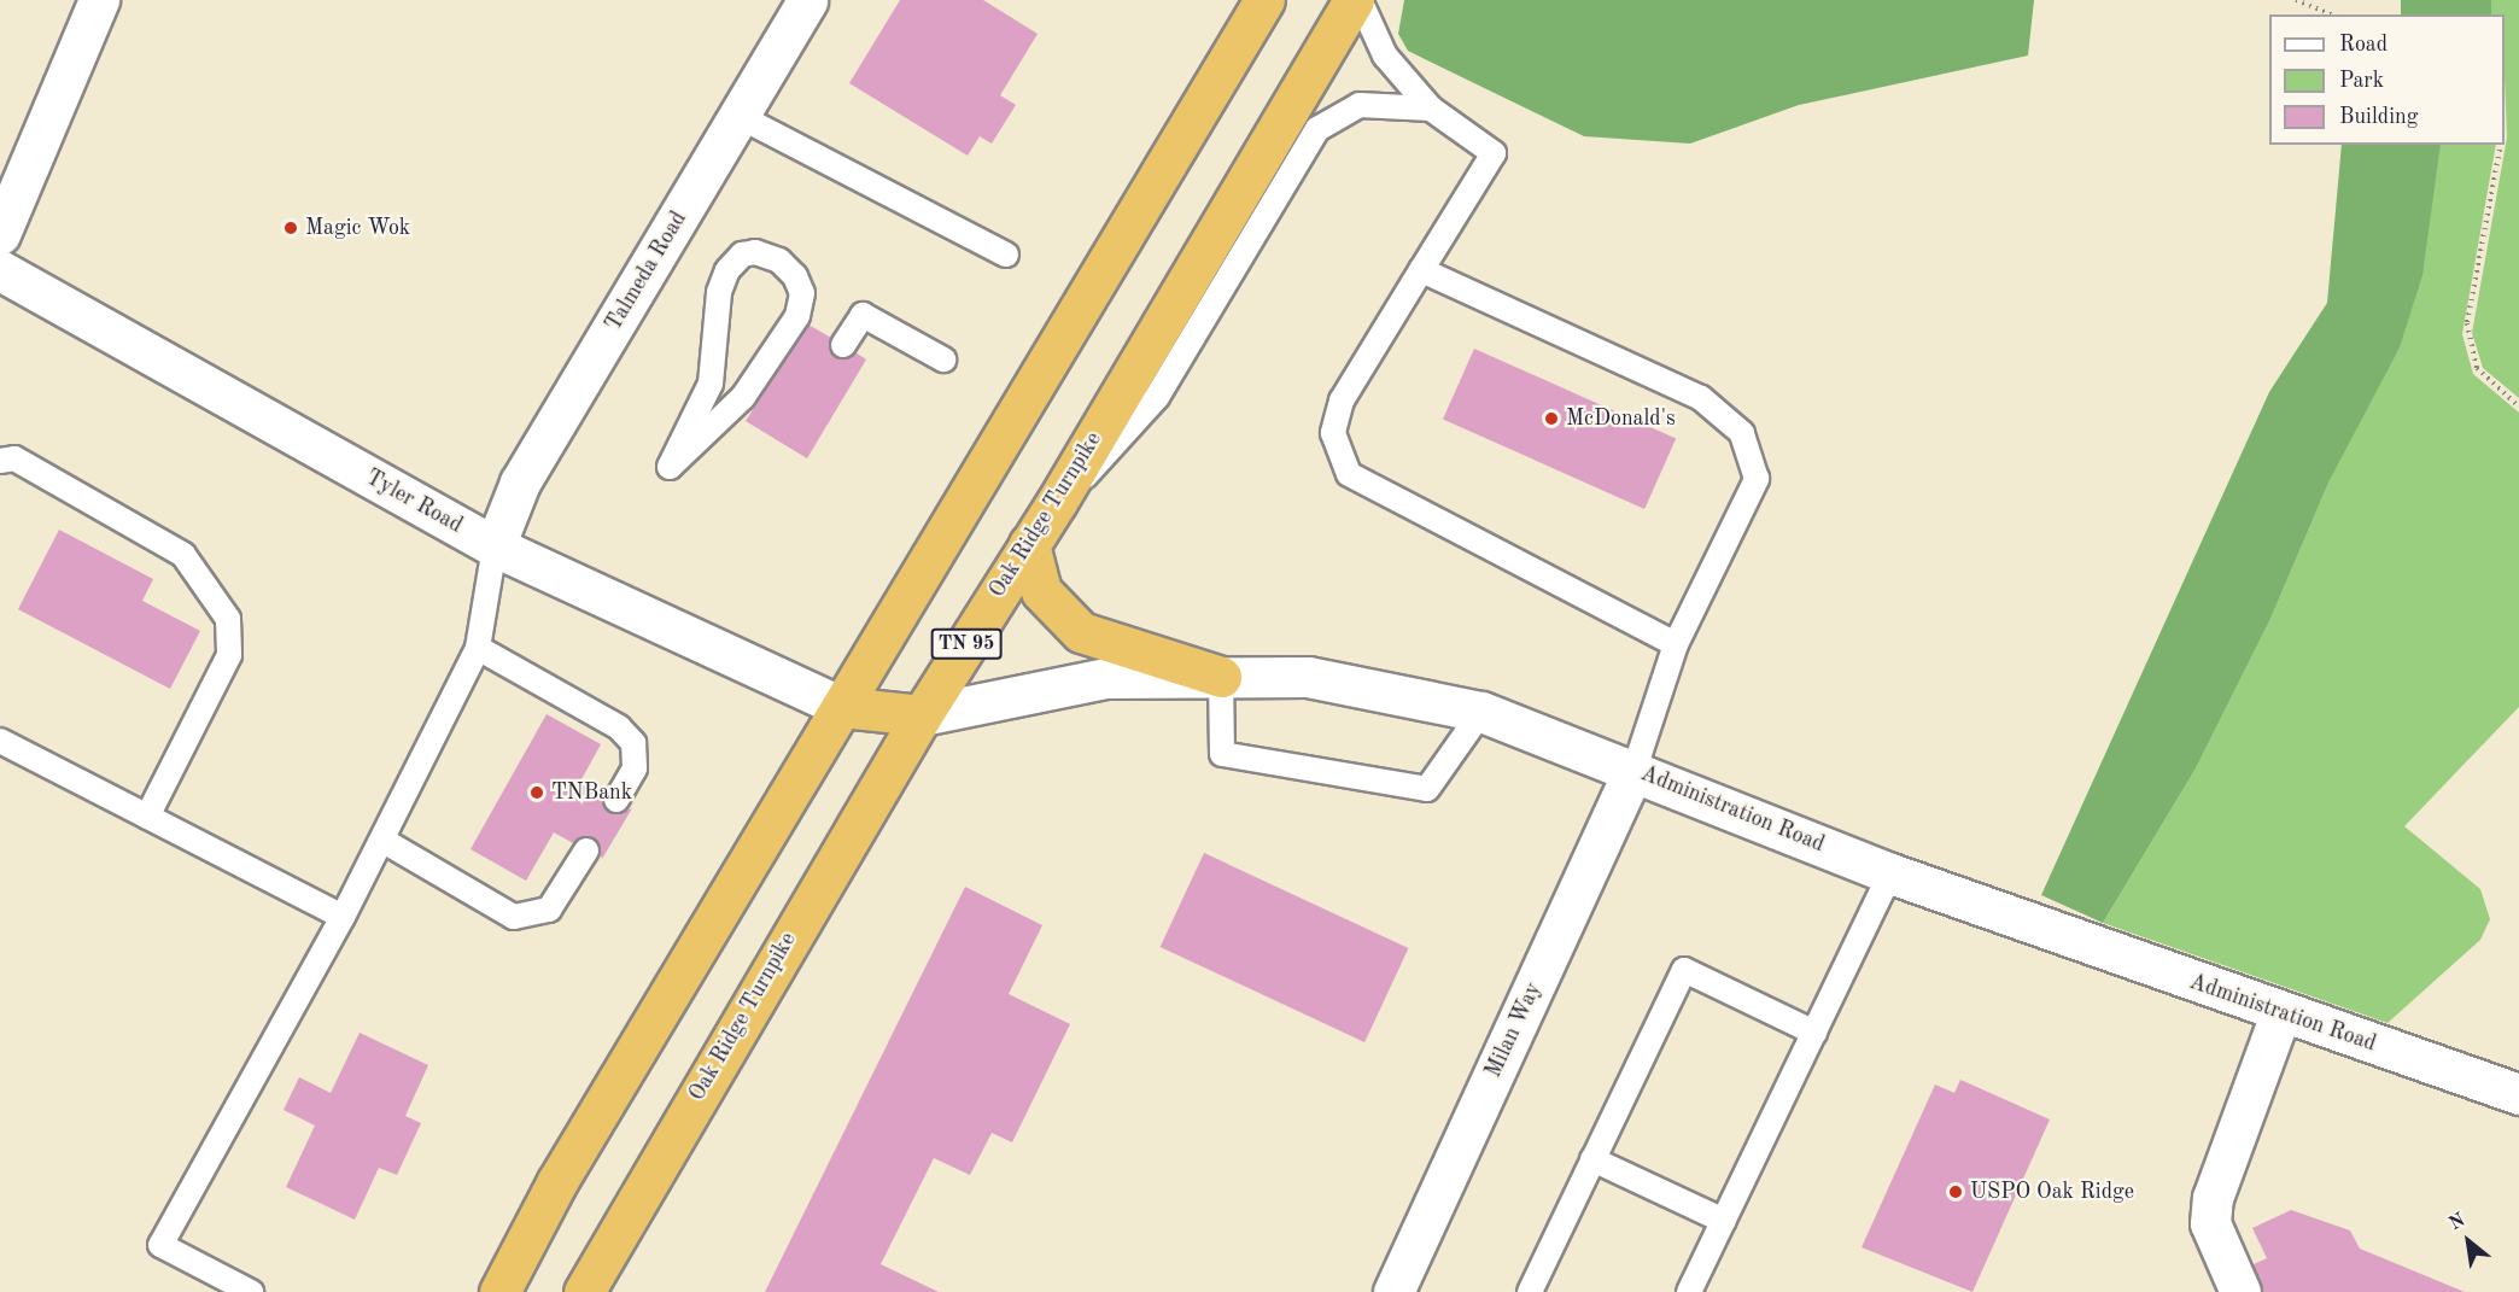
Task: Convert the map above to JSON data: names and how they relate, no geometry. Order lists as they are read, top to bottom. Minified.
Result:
{"streets":{"highway":["Oak Ridge Turnpike","TN 95"],"street":["Talmeda Road","Tyler Road","Administration Road","Milan Way"]},"crossings":[["Talmeda Road","Tyler Road"],["Oak Ridge Turnpike","Administration Road"],["Administration Road","Milan Way"]],"places":["Magic Wok","McDonald's","TNBank","USPO Oak Ridge"],"legend":["Road","Park","Building"],"north":"top left"}
